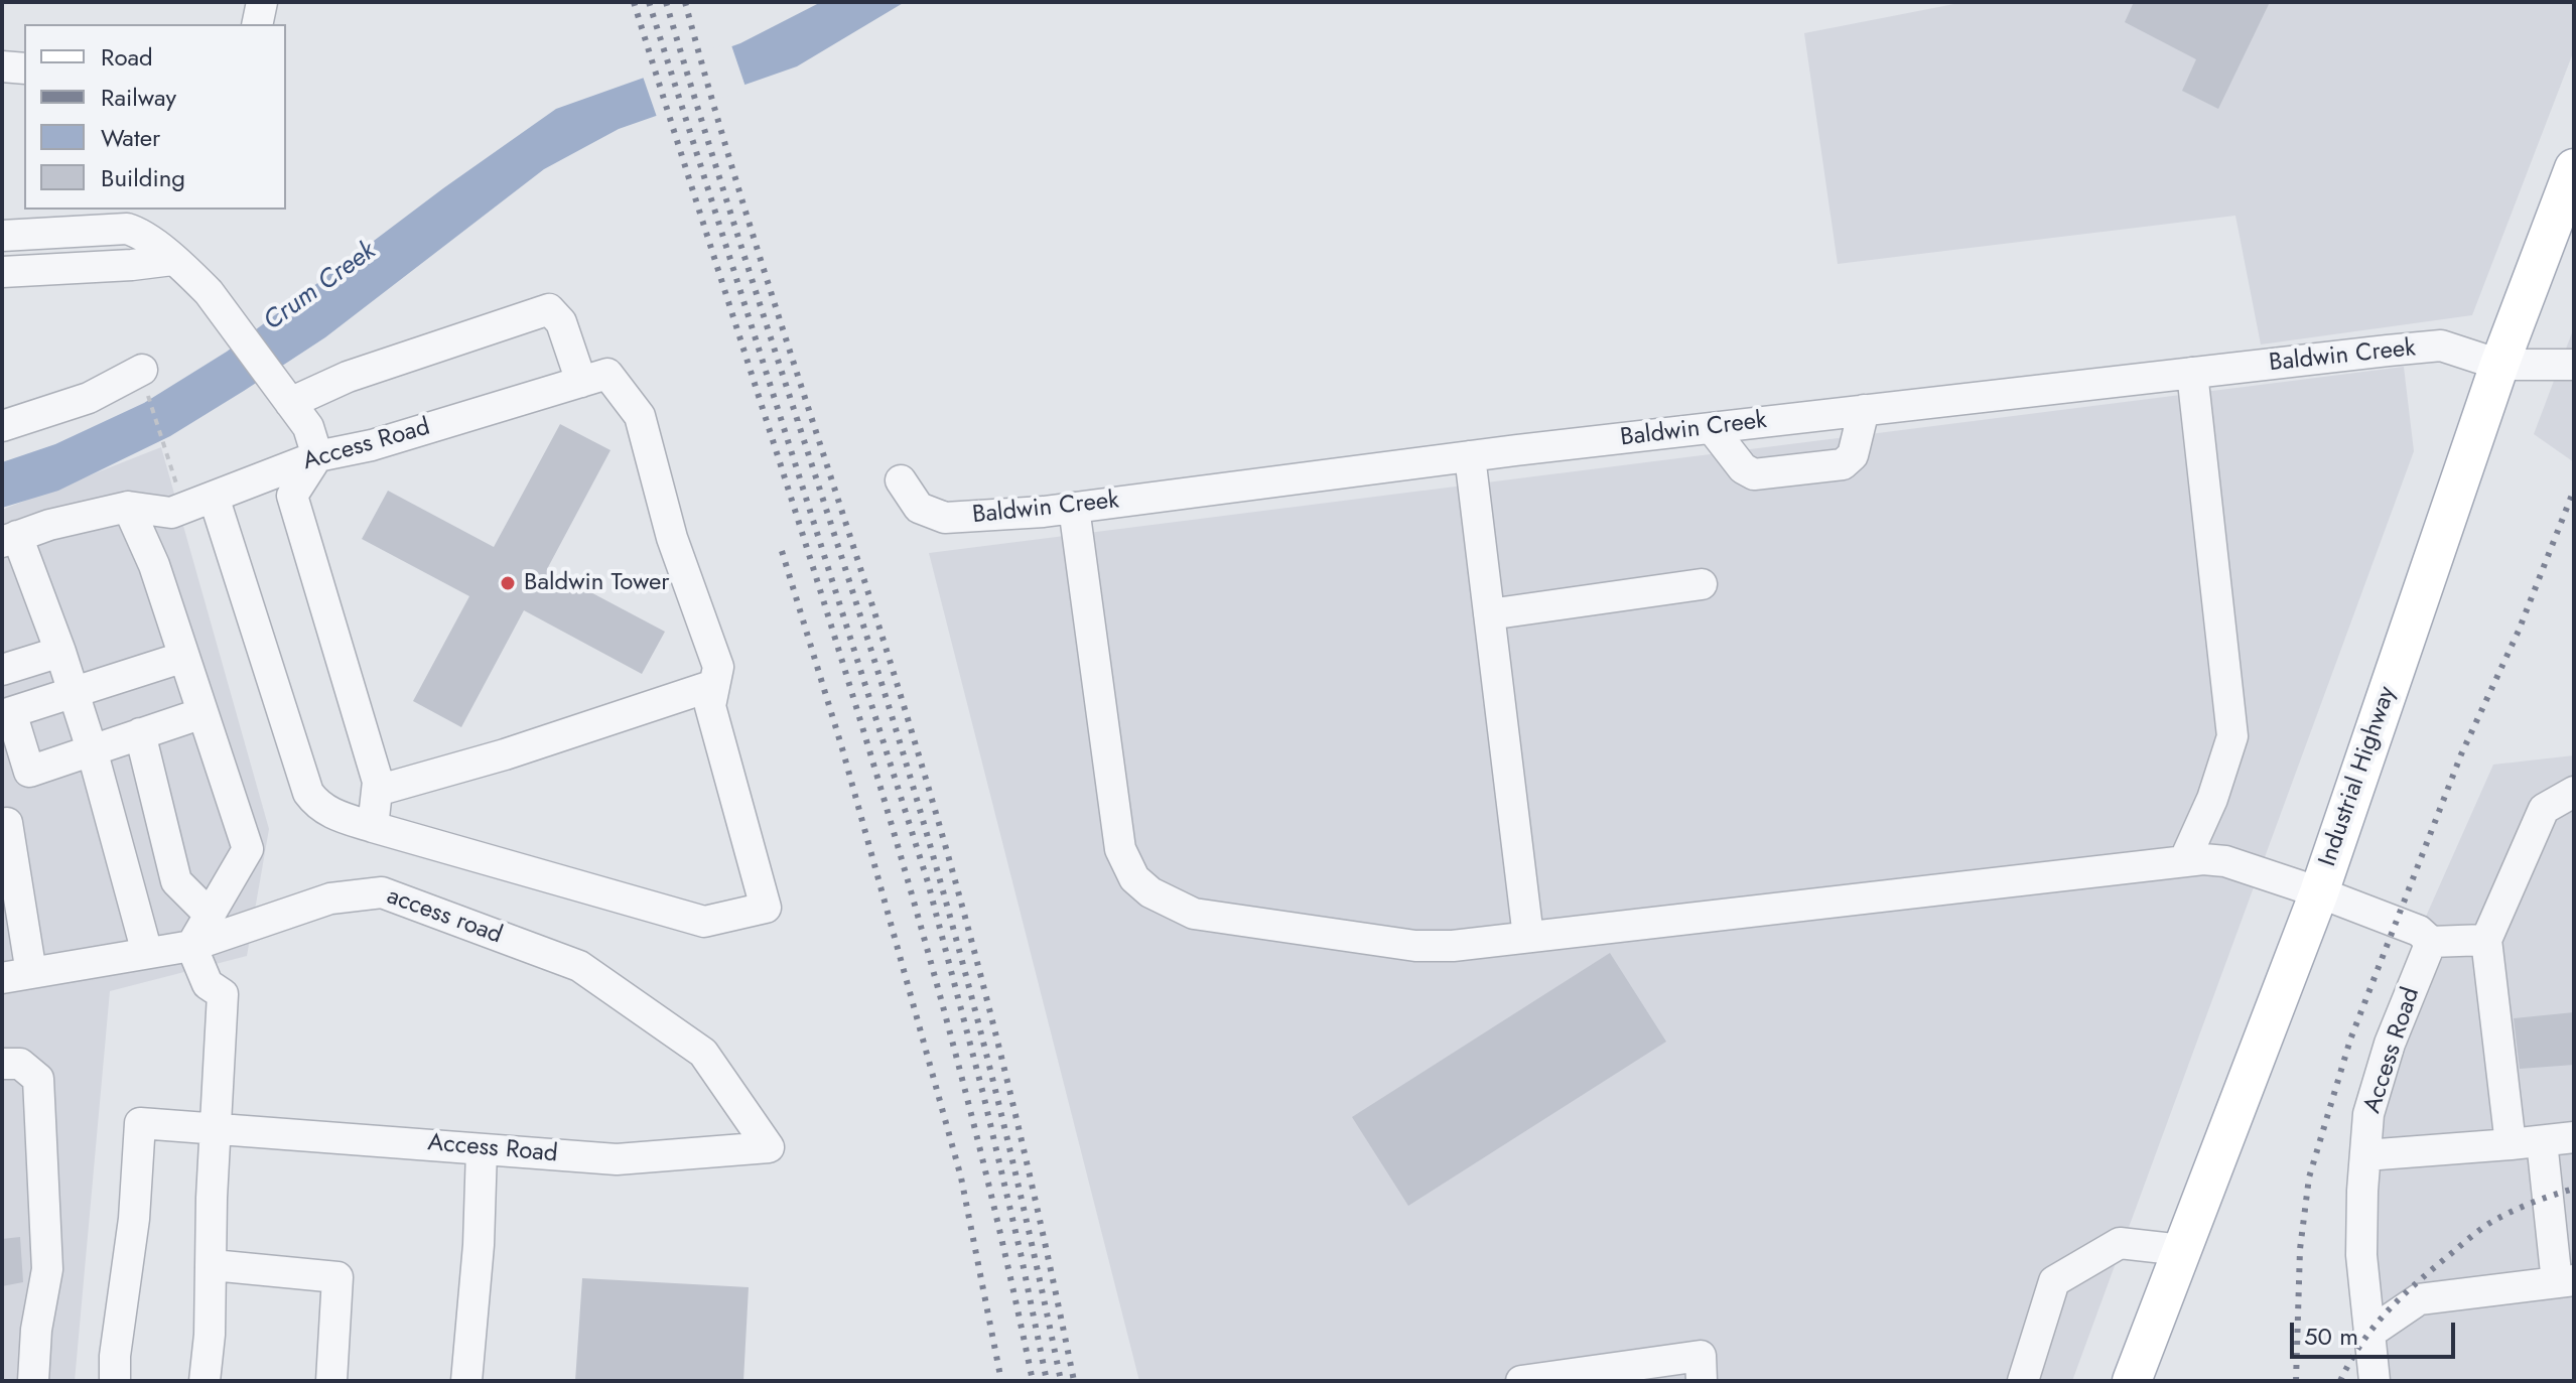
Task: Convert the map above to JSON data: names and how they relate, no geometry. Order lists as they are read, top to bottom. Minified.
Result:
{"streets":{"main road":["Industrial Highway"],"street":["Baldwin Creek","Access Road","access road"]},"crossings":[["Baldwin Creek","Industrial Highway"],["Access Road","access road"]],"water":["Crum Creek"],"places":["Baldwin Tower"],"legend":["Road","Railway","Water","Building"],"scale_bar":"50 m"}
